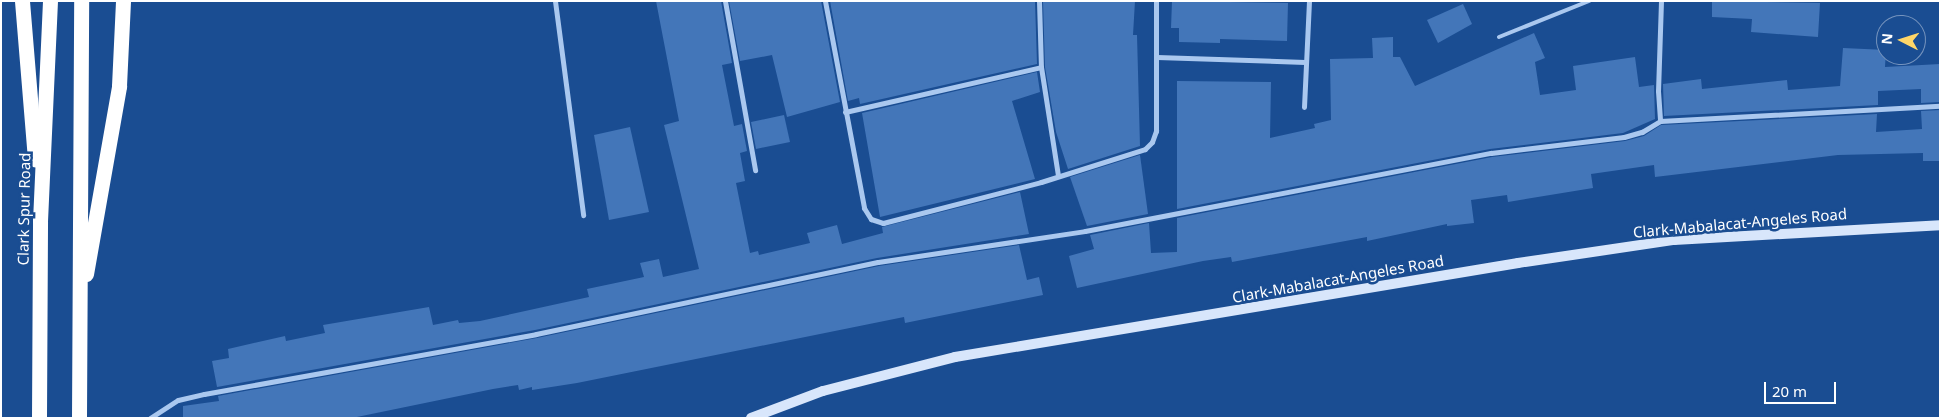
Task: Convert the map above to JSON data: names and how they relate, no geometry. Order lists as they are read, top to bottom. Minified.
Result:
{"streets":{"highway":["Clark Spur Road"],"main road":["Clark-Mabalacat-Angeles Road"]},"scale_bar":"20 m","north":"left"}
